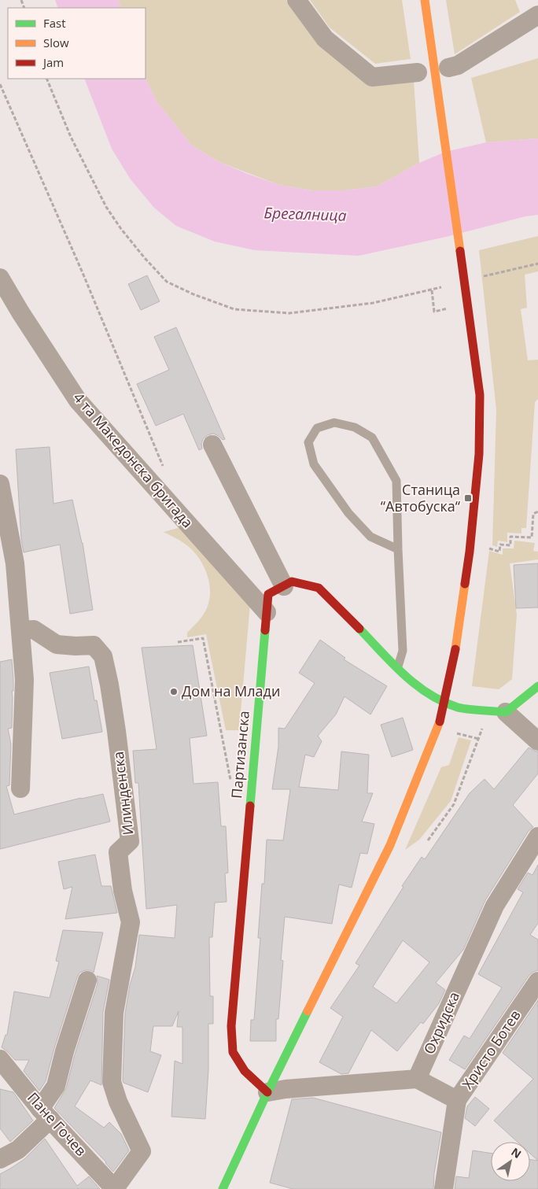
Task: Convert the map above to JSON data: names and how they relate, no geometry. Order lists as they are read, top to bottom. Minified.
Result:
{"streets":{"main road":["Партизанска"],"street":["4 та Македонска бригада","Илинденска","Охридска","Христо Ботев","Пане Гочев"]},"crossings":[["4 та Македонска бригада","Партизанска"],["Илинденска","Пане Гочев"],["Охридска","Христо Ботев"]],"water":["Брегалница"],"places":{"transit":["Станица “Автобуска“"],"other":["Дом на Млади"]},"legend":["Fast","Slow","Jam"],"north":"top right"}
